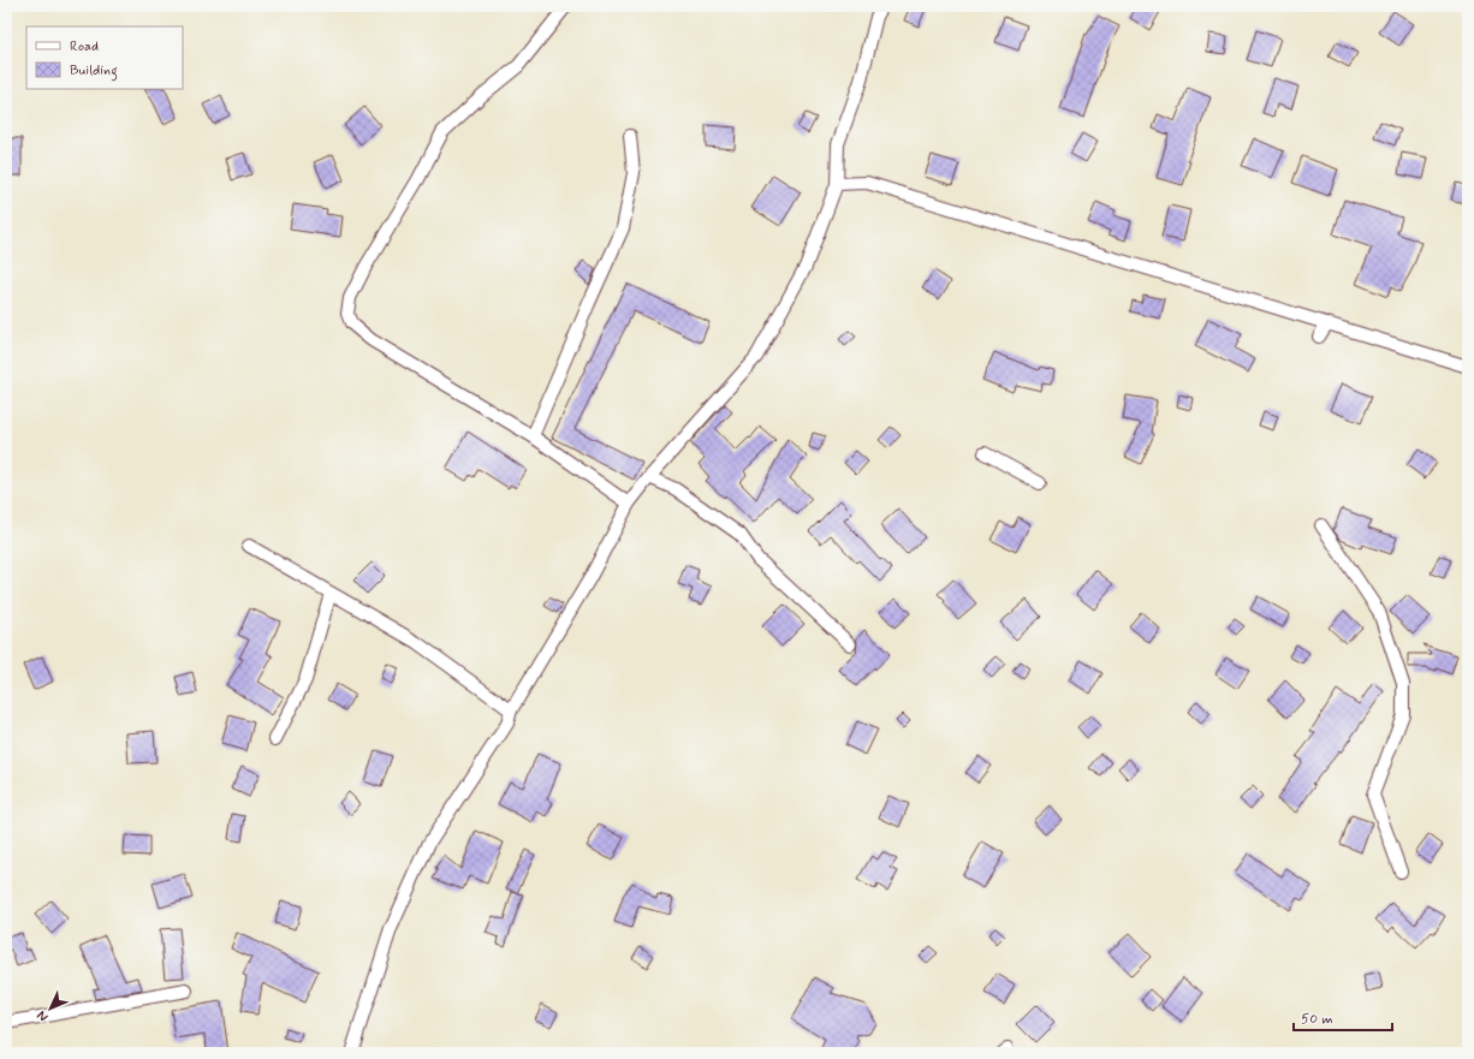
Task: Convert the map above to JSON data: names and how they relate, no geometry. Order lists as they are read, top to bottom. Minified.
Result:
{"legend":["Road","Building"],"scale_bar":"50 m","north":"bottom left"}
